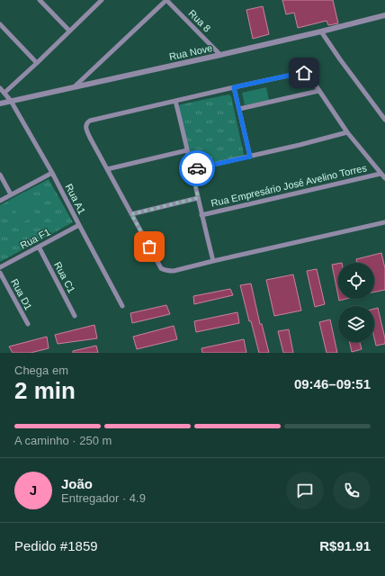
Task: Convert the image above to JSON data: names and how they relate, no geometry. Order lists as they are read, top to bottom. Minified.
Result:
{"streets":{"street":["Rua 8","Rua Nove","Rua Empresário José Avelino Torres","Rua A1","Rua F1","Rua C1","Rua D1"]},"crossings":[["Rua 8","Rua Nove"],["Rua Nove","Rua A1"],["Rua A1","Rua F1"],["Rua F1","Rua C1"]],"page":{"heading":["2 min","Chega em","09:46–09:51"],"panel":["João","Entregador · 4.9","Pedido #1859","R$91.91"],"bar":"A caminho · 250 m","round":"J"}}
